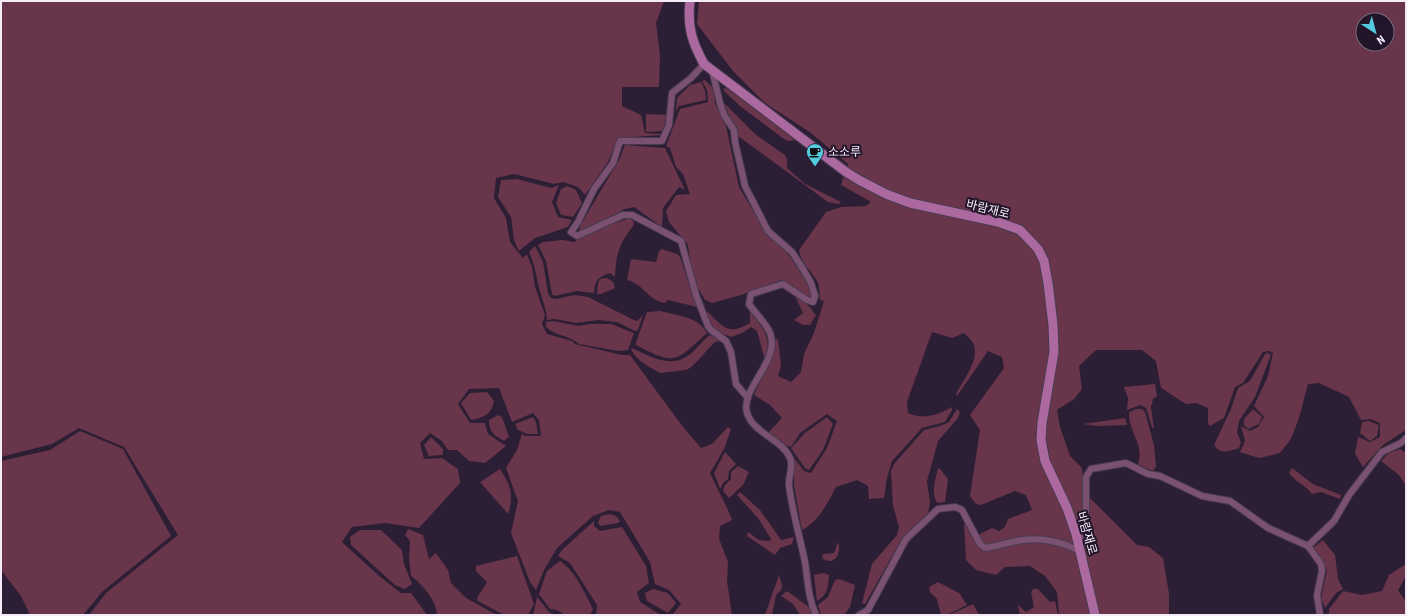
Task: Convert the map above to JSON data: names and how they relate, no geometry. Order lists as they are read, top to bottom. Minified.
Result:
{"streets":{"street":["바람재로"]},"places":{"cafe":["소소루"]},"north":"bottom right"}
